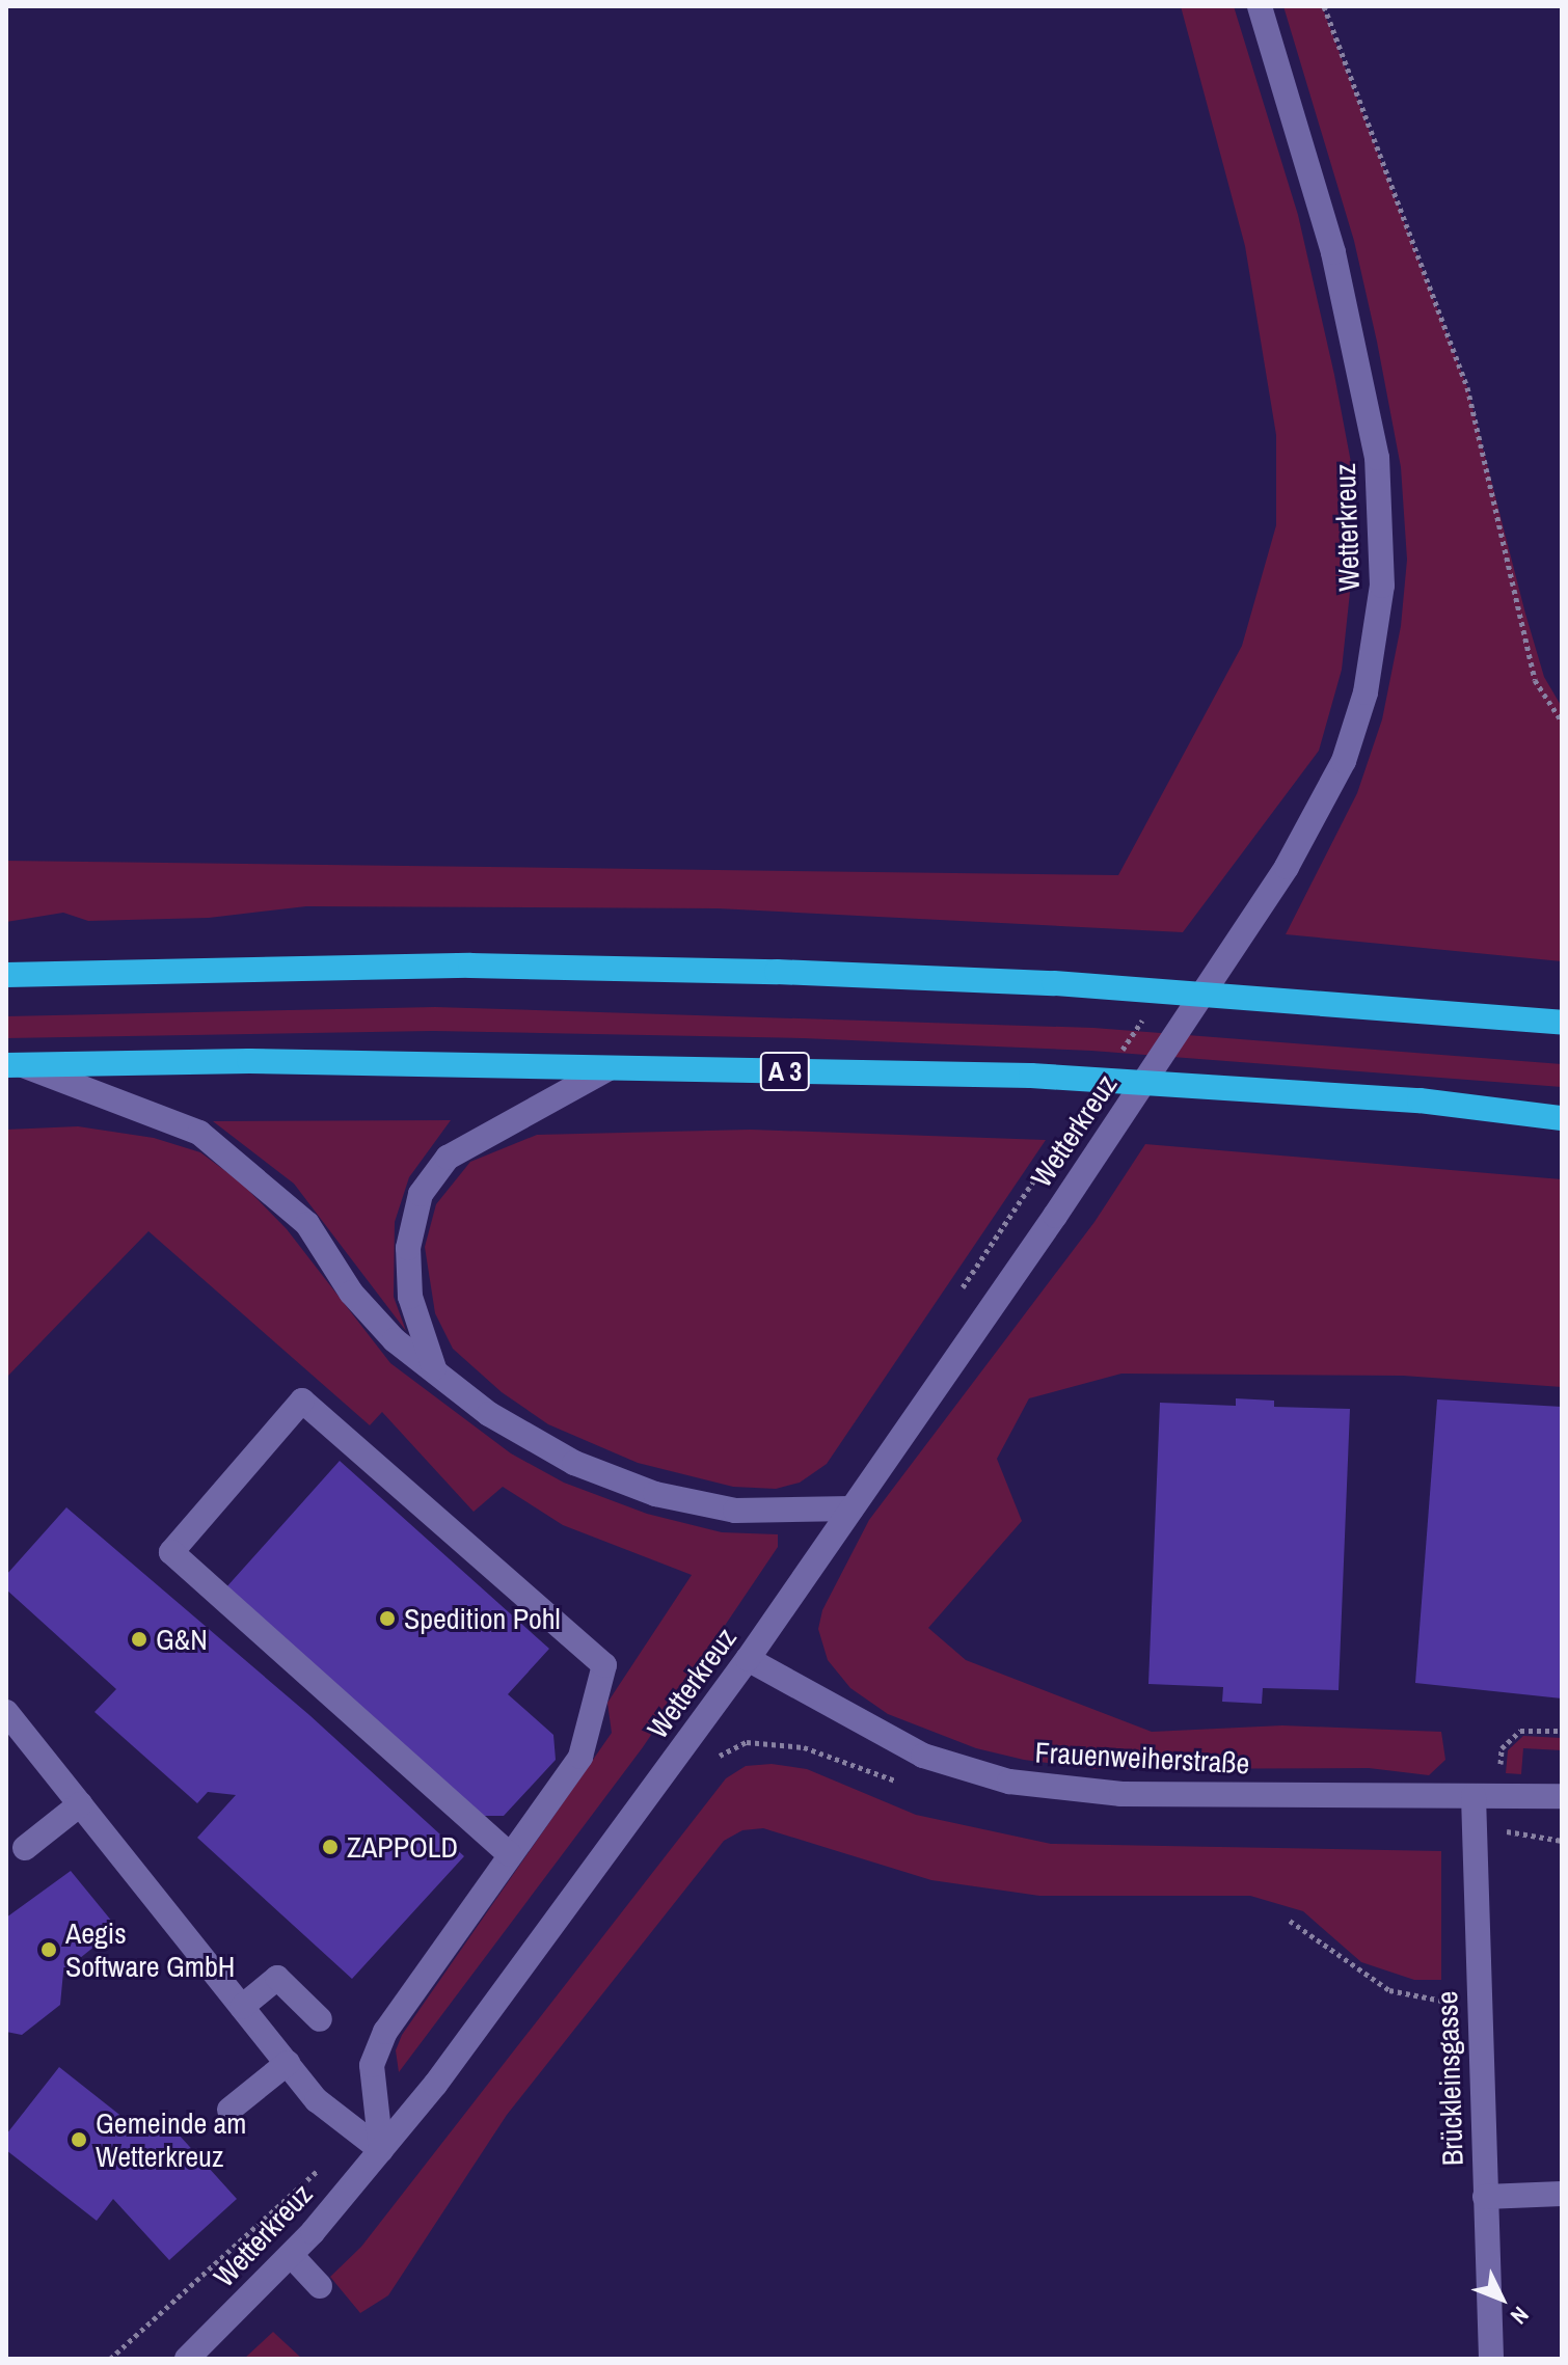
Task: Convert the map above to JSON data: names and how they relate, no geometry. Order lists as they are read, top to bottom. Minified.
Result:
{"streets":{"highway":["A 3"],"street":["Wetterkreuz","Frauenweiherstraße","Brückleinsgasse"]},"crossings":[["Wetterkreuz","Frauenweiherstraße"],["Frauenweiherstraße","Brückleinsgasse"]],"places":["Spedition Pohl","G&N","ZAPPOLD","Aegis Software GmbH","Gemeinde am Wetterkreuz"],"north":"bottom right"}
